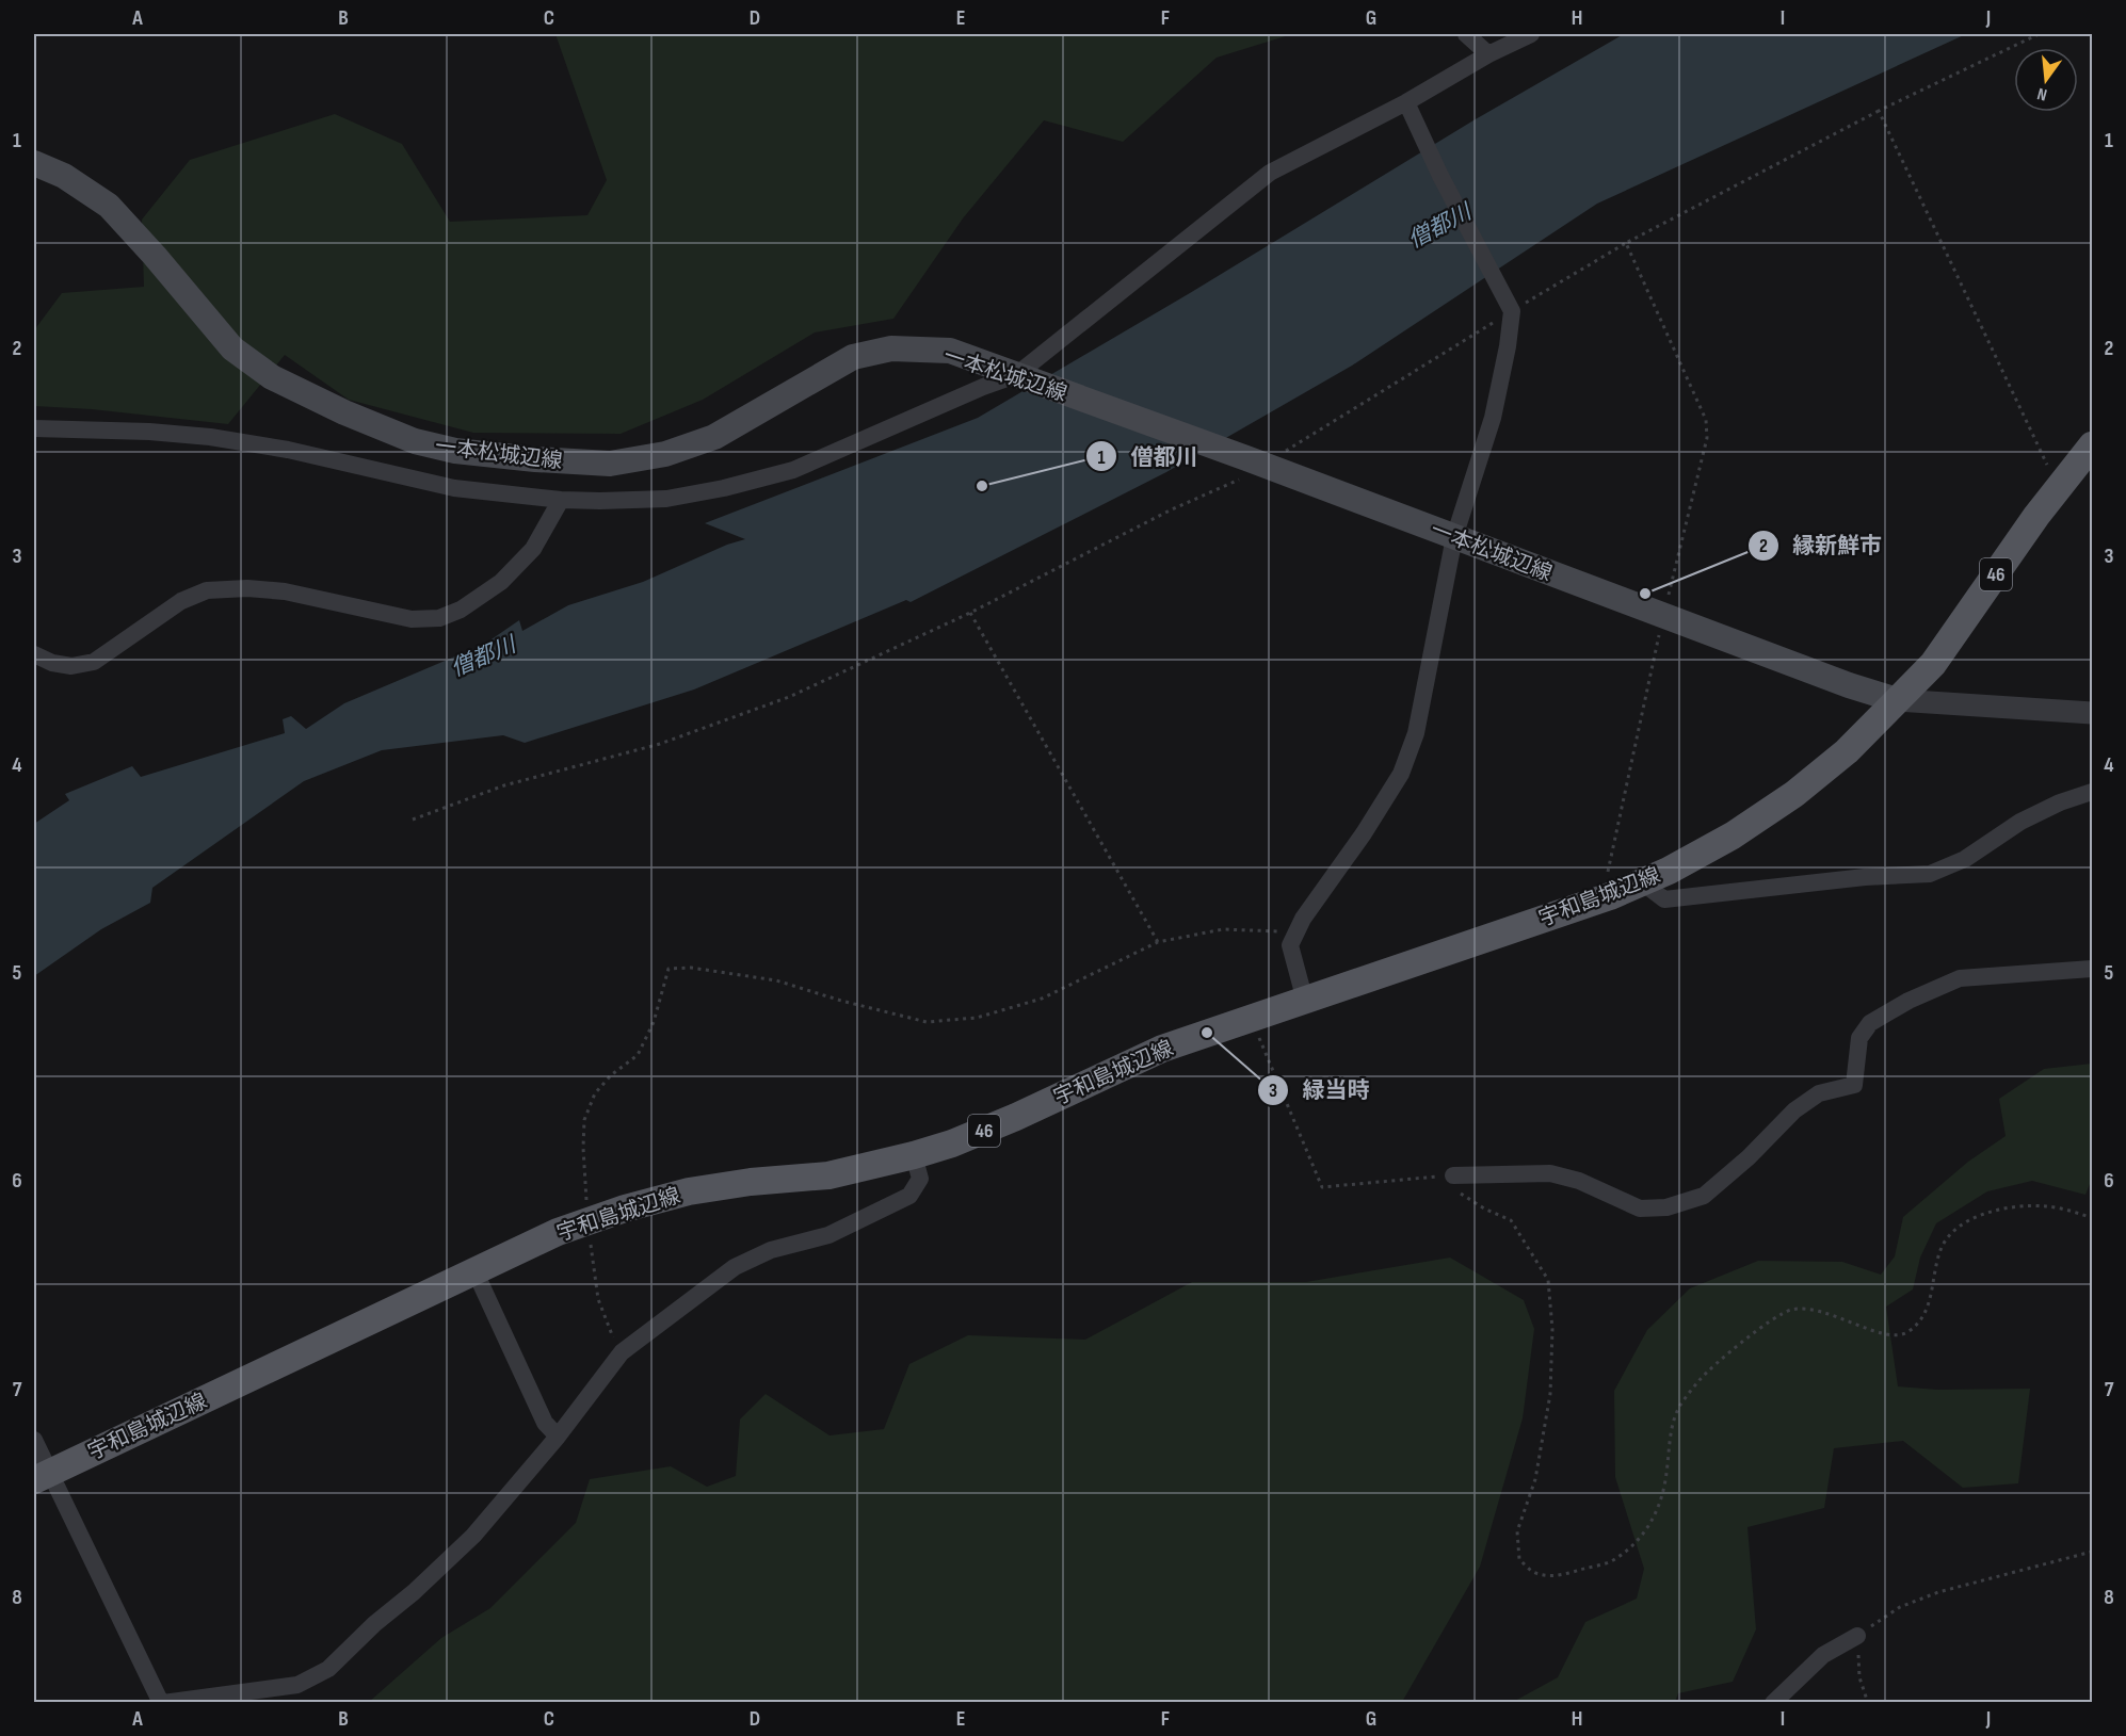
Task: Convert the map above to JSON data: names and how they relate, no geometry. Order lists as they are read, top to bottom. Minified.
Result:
{"streets":{"main road":["一本松城辺線","46","宇和島城辺線"]},"crossings":[["一本松城辺線","宇和島城辺線"]],"water":["僧都川"],"places":["僧都川","縁新鮮市","緑当時"],"north":"bottom","grid":{"columns":["A","B","C","D","E","F","G","H","I","J"],"rows":["1","2","3","4","5","6","7","8"]}}
